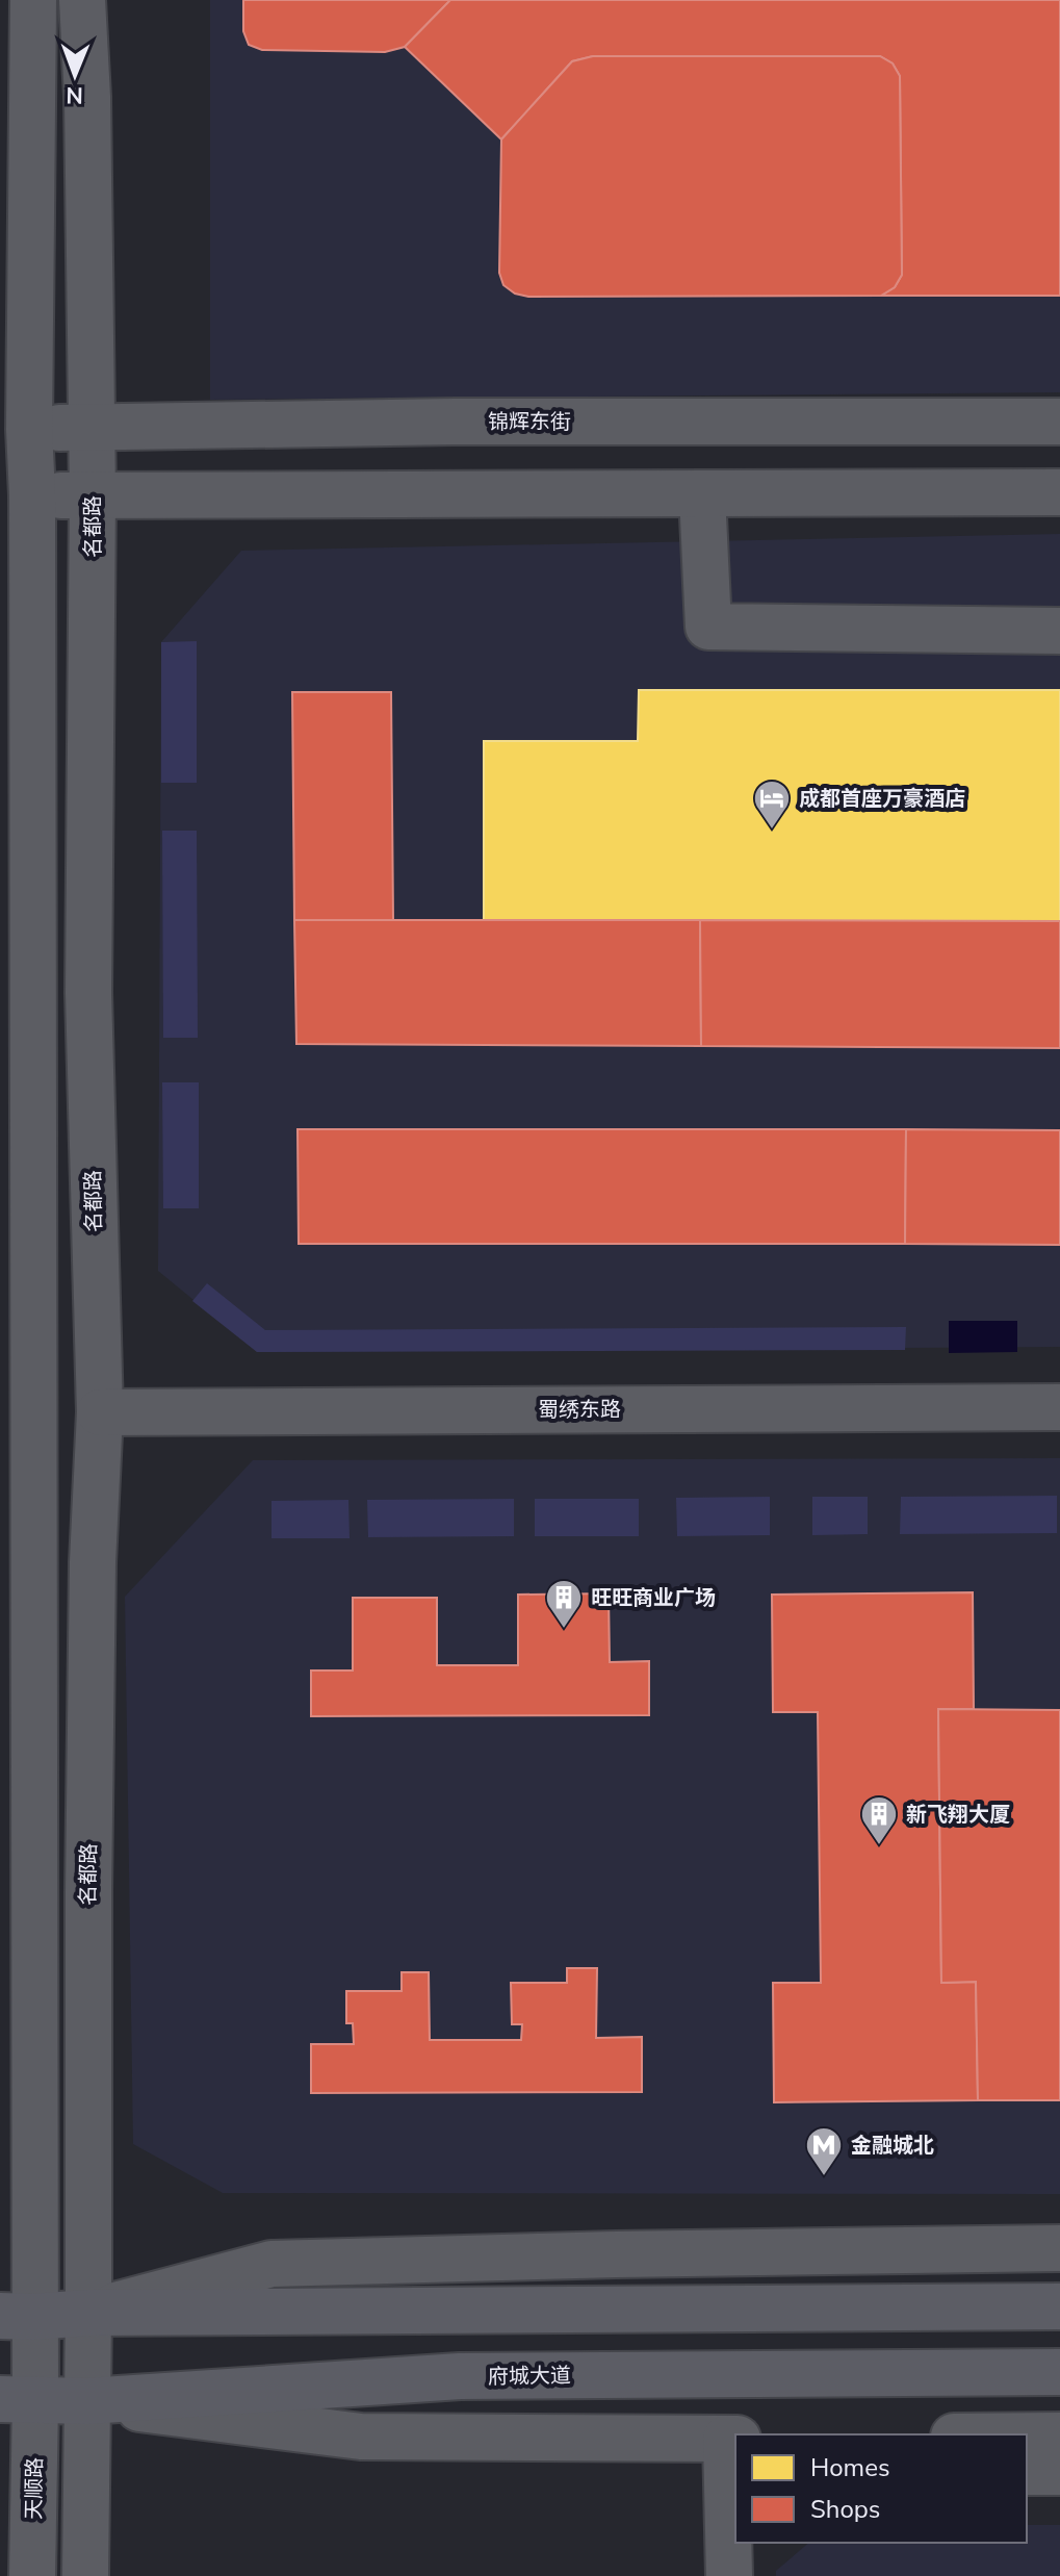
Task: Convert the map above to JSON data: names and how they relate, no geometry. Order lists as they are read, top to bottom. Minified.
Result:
{"streets":{"main road":["府城大道"],"street":["锦辉东街","名都路","蜀绣东路","天顺路"]},"crossings":[["锦辉东街","名都路"],["锦辉东街","天顺路"],["名都路","蜀绣东路"],["名都路","府城大道"],["府城大道","天顺路"]],"places":{"hotel":["成都首座万豪酒店"],"building":["旺旺商业广场","新飞翔大厦"],"metro station":["金融城北"]},"legend":["Homes","Shops"],"north":"bottom"}
